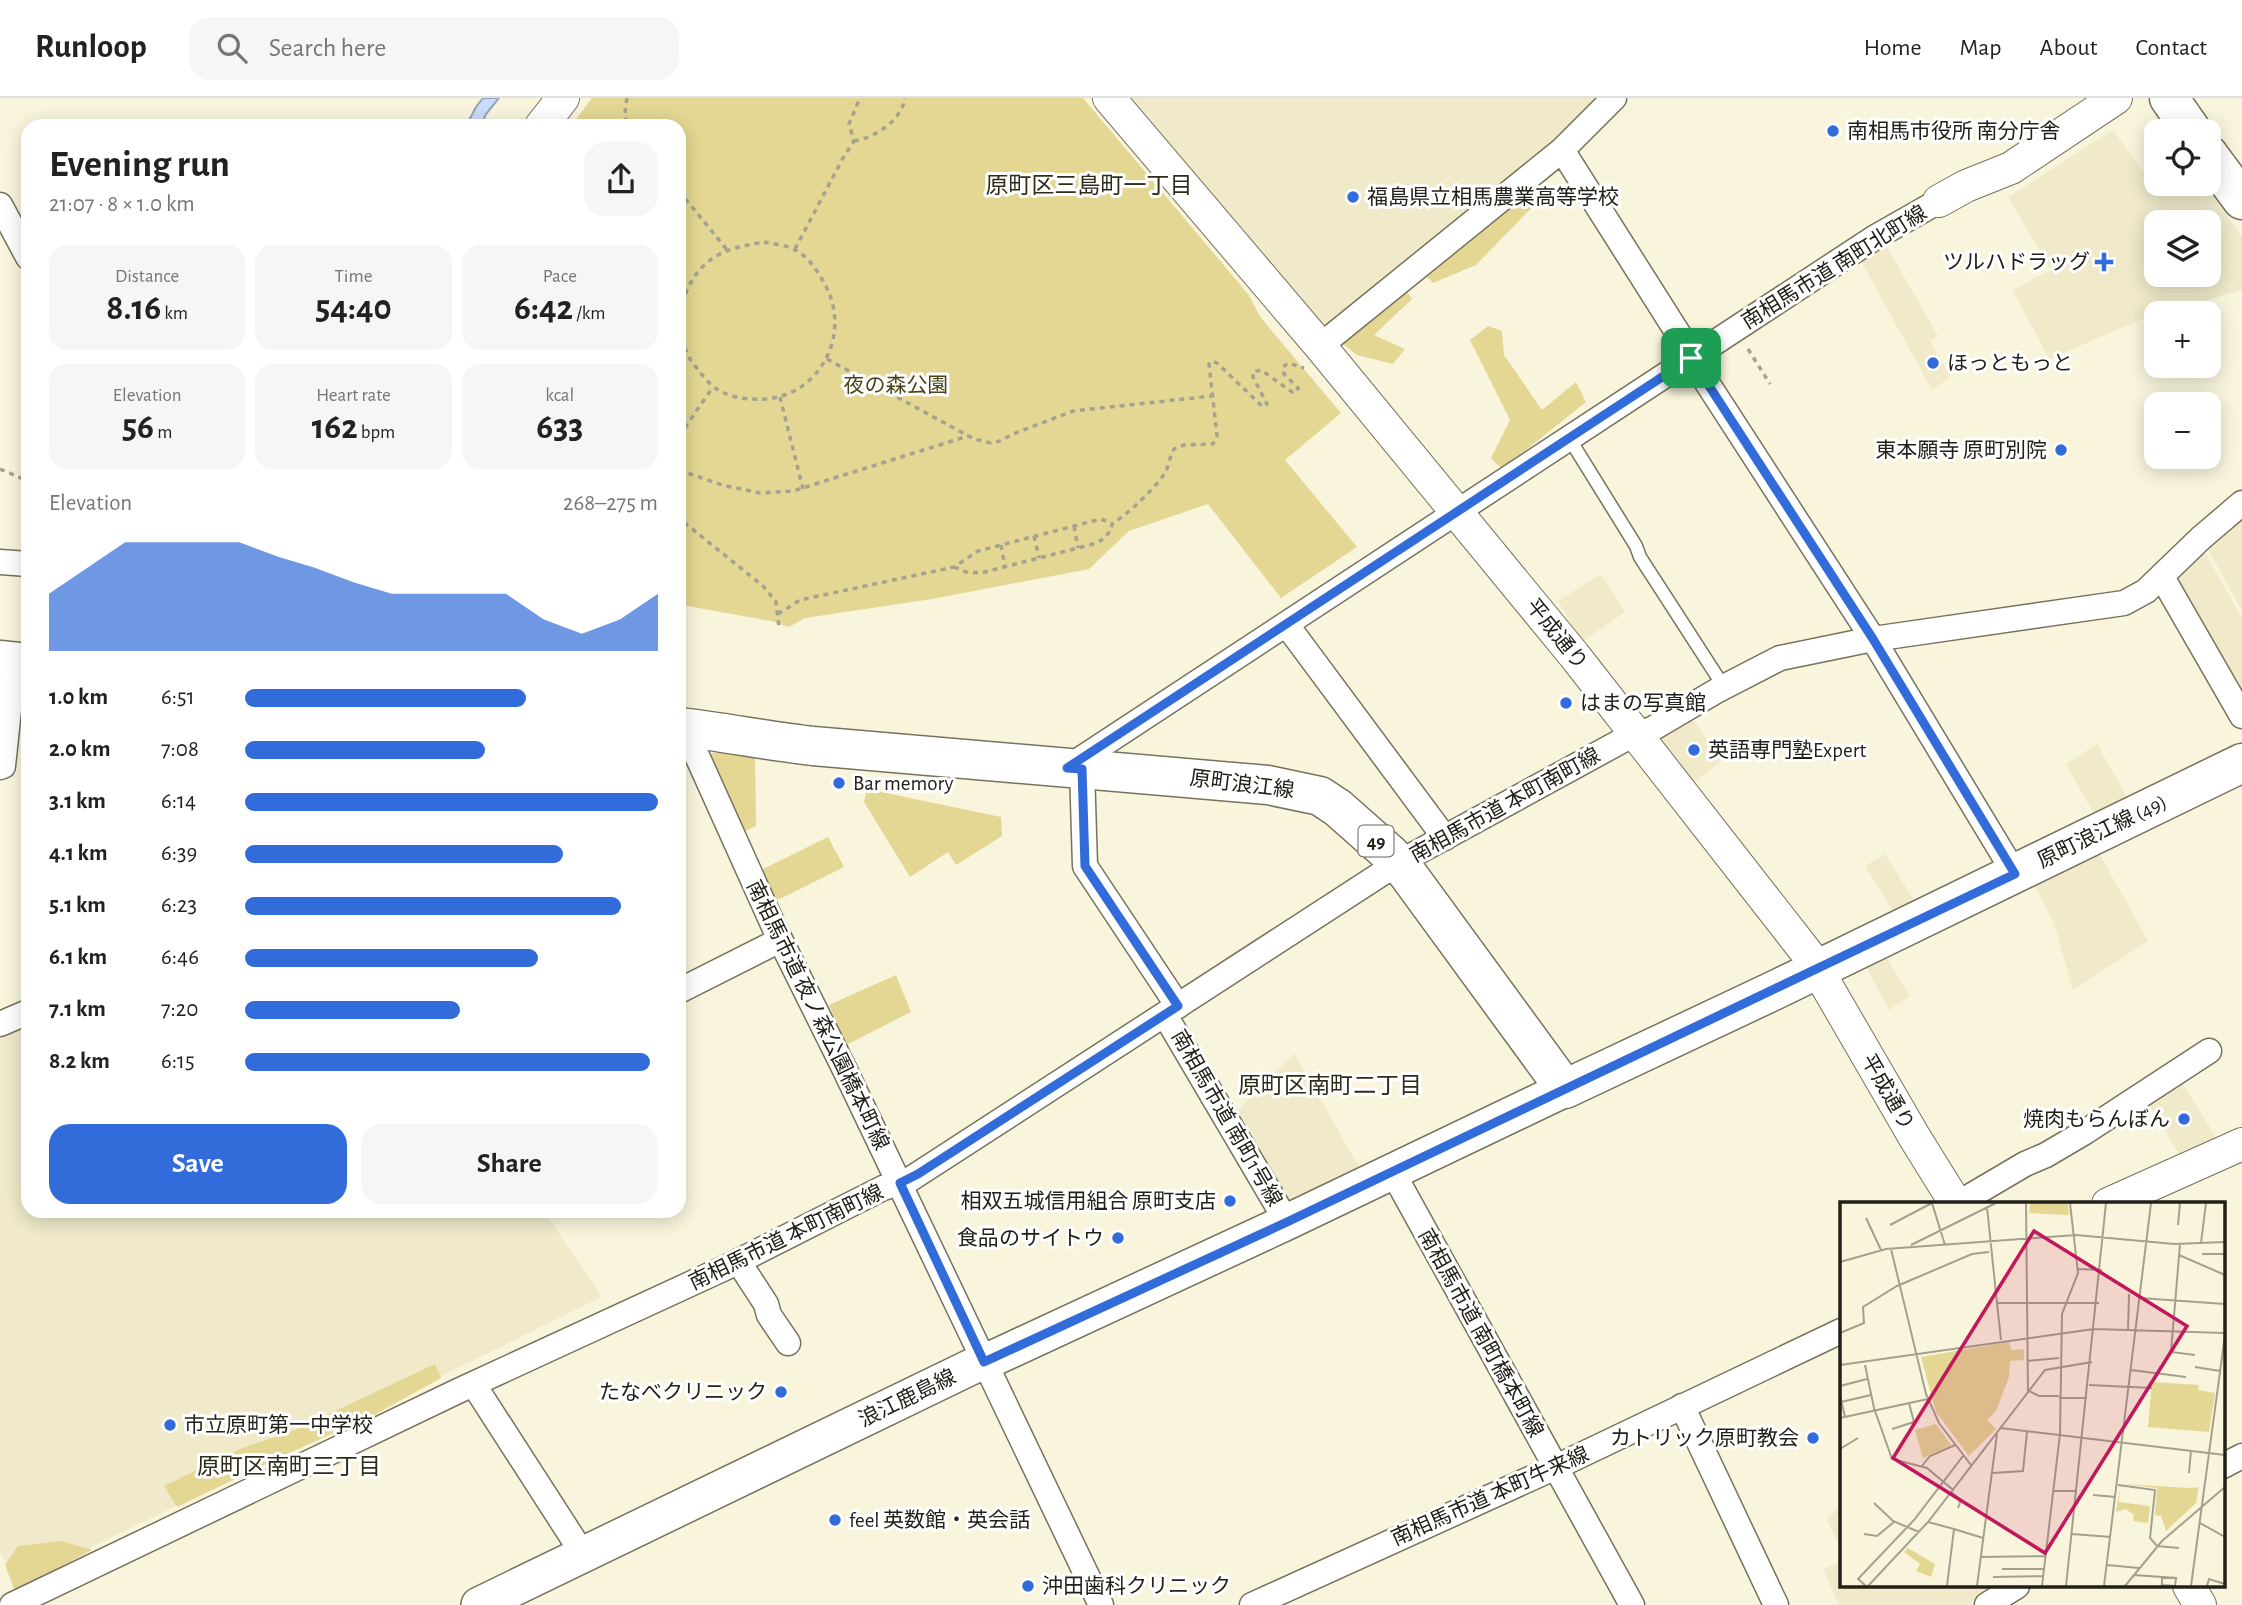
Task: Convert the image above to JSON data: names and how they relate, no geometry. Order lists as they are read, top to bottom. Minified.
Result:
{"streets":{"main road":["原町浪江線","原町浪江線 (49)","49","浪江鹿島線"],"street":["南相馬市道 南町北町線","平成通り","南相馬市道 本町南町線","南相馬市道 夜ノ森公園橋本町線","南相馬市道 南町1号線","南相馬市道 南町橋本町線","南相馬市道 本町牛来線"]},"crossings":[["南相馬市道 南町北町線","平成通り"],["南相馬市道 南町北町線","原町浪江線"],["南相馬市道 南町北町線","南相馬市道 南町1号線"],["平成通り","南相馬市道 本町南町線"],["平成通り","原町浪江線 (49)"],["原町浪江線","南相馬市道 本町南町線"],["原町浪江線","南相馬市道 南町1号線"],["原町浪江線","浪江鹿島線"],["南相馬市道 本町南町線","南相馬市道 夜ノ森公園橋本町線"],["南相馬市道 本町南町線","南相馬市道 南町1号線"],["南相馬市道 夜ノ森公園橋本町線","浪江鹿島線"],["南相馬市道 南町1号線","浪江鹿島線"],["南相馬市道 南町橋本町線","浪江鹿島線"],["南相馬市道 南町橋本町線","南相馬市道 本町牛来線"]],"districts":["原町区三島町一丁目","原町区南町二丁目","原町区南町三丁目"],"parks":["夜の森公園"],"places":{"other":["南相馬市役所 南分庁舎","福島県立相馬農業高等学校","ほっともっと","東本願寺 原町別院","はまの写真館","英語専門塾Expert","Bar memory","焼肉もらんぼん","相双五城信用組合 原町支店","食品のサイトウ","たなべクリニック","市立原町第一中学校","カトリック原町教会","feel 英数館・英会話","沖田歯科クリニック"],"health":["ツルハドラッグ"]},"page":{"header":"Runloop","search":"Search here","nav":["Home","Map","About","Contact"],"map_buttons":["+","−"],"heading":["Evening run","21:07 · 8 × 1.0 km"],"stats":[["Distance","8.16 km"],["Time","54:40"],["Pace","6:42 /km"],["Elevation","56 m"],["Heart rate","162 bpm"],["kcal","633"]],"chart":["Elevation","268–275 m"],"list":[{"name":"1.0 km","note":"6:51"},{"name":"2.0 km","note":"7:08"},{"name":"3.1 km","note":"6:14"},{"name":"4.1 km","note":"6:39"},{"name":"5.1 km","note":"6:23"},{"name":"6.1 km","note":"6:46"},{"name":"7.1 km","note":"7:20"},{"name":"8.2 km","note":"6:15"}],"buttons":["Save","Share"]}}
